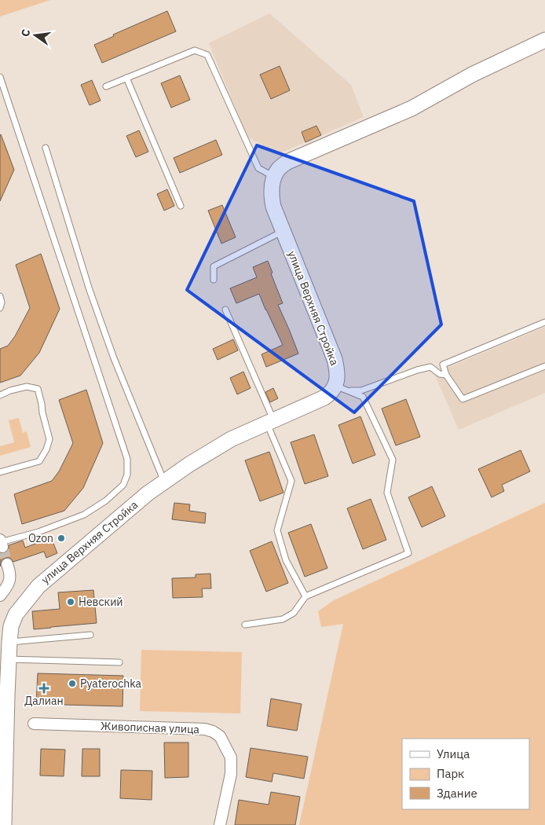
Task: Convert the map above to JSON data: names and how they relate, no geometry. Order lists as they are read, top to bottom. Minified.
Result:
{"streets":{"street":["улица Верхняя Стройка","Живописная улица"]},"places":{"other":["Ozon","Невский","Pyaterochka"],"health":["Далиан"]},"legend":["Улица","Парк","Здание"],"north":"left"}
